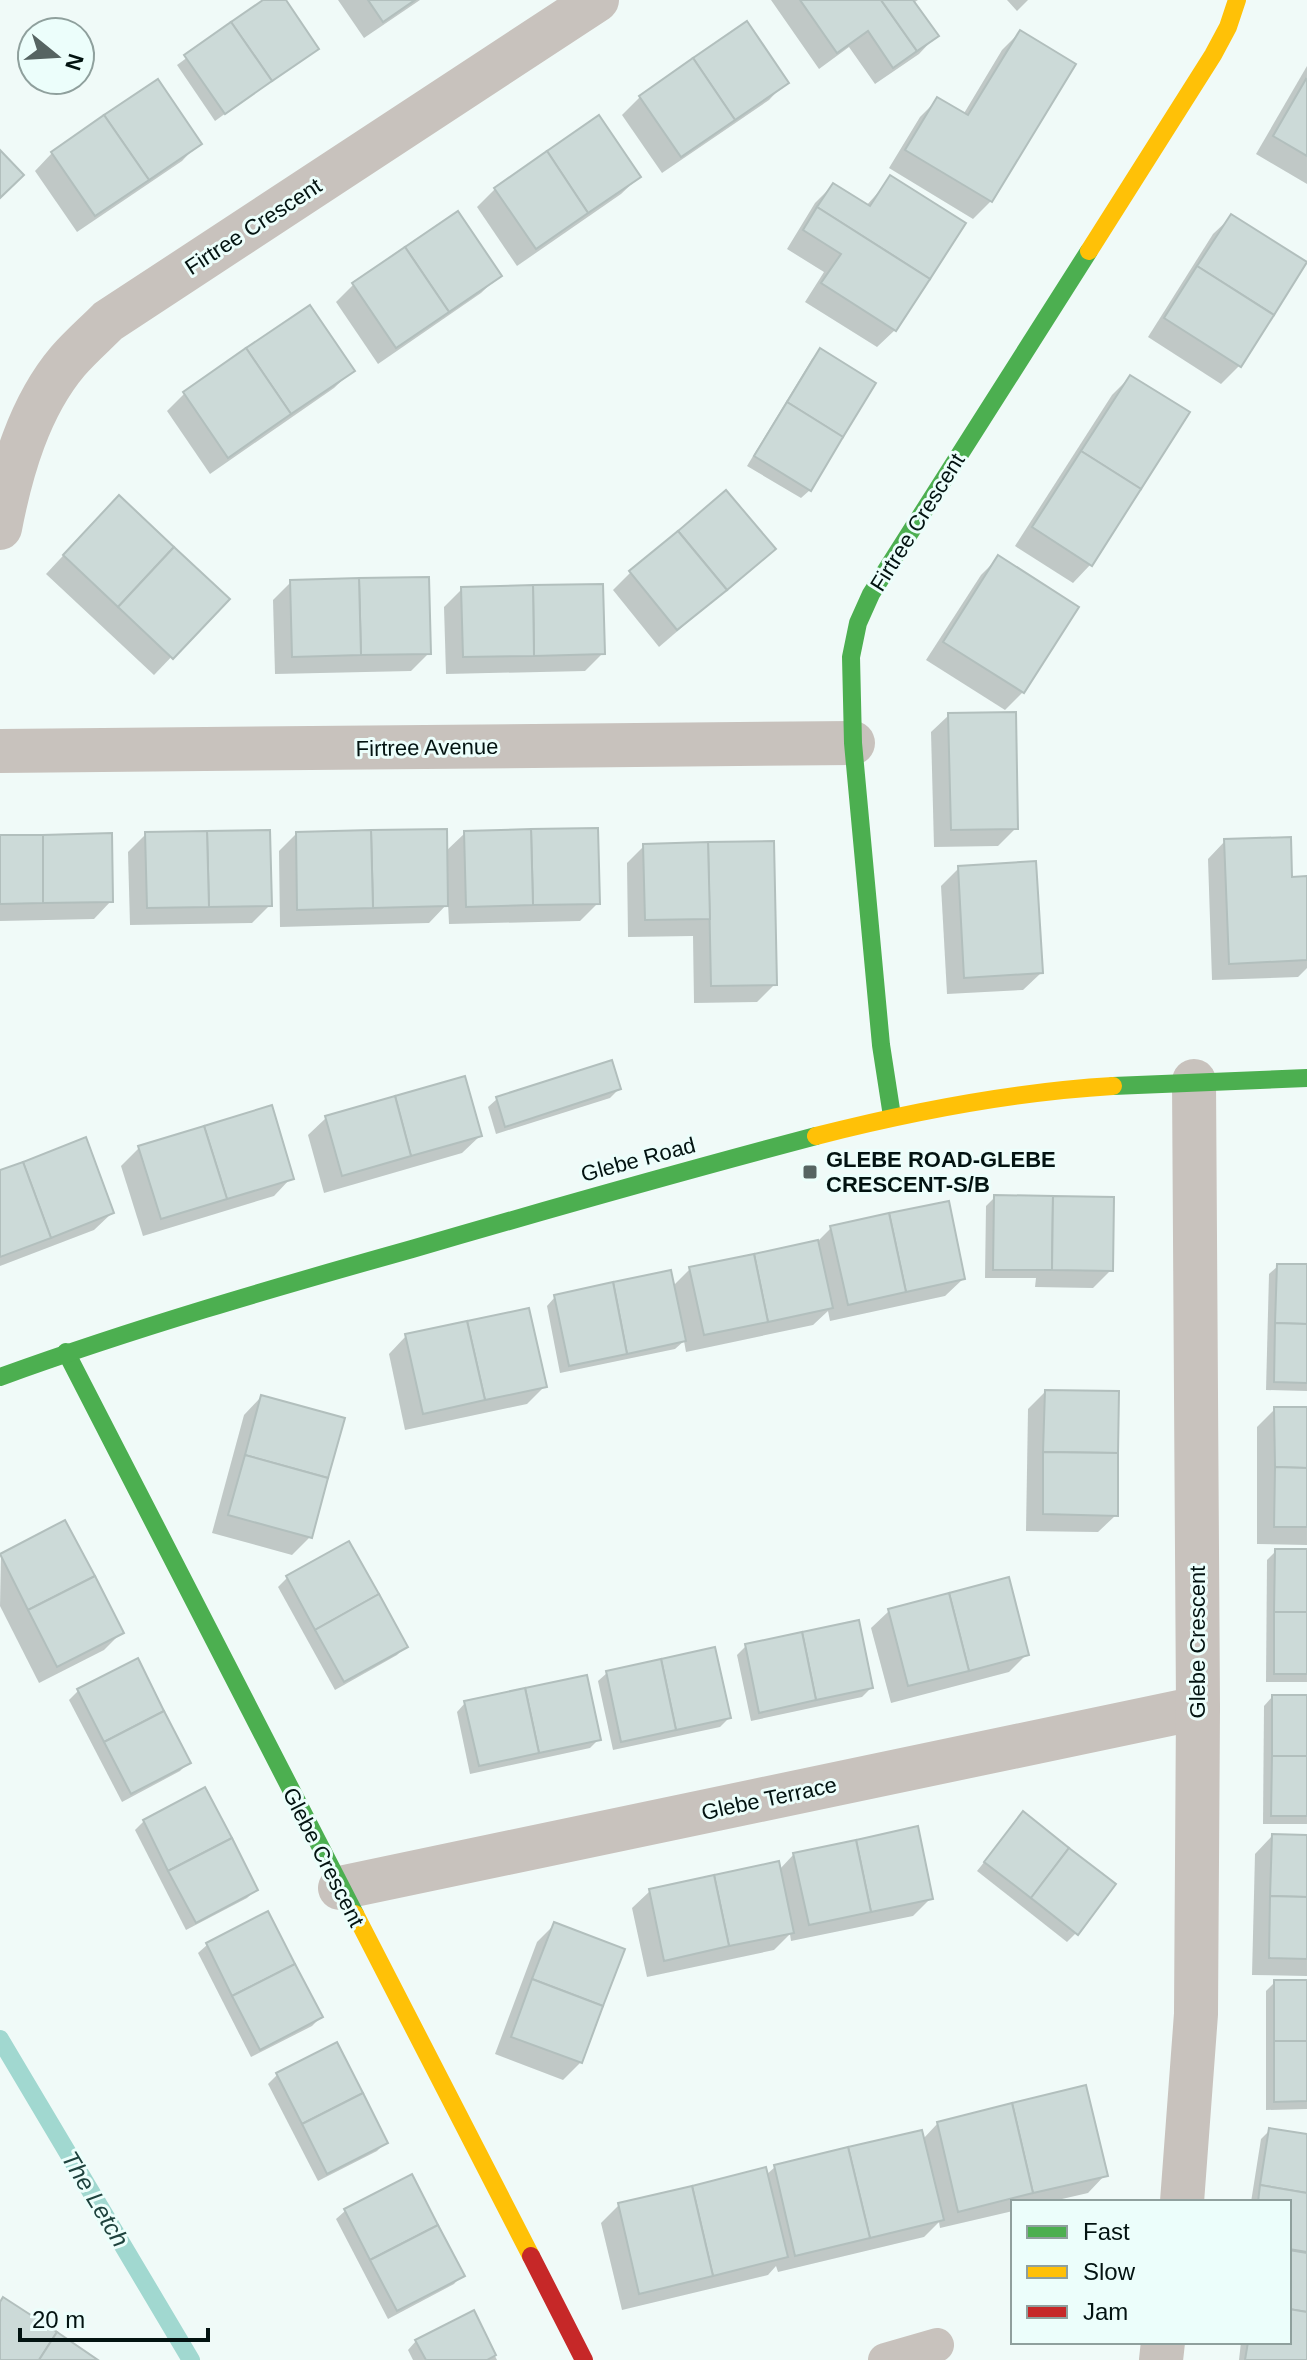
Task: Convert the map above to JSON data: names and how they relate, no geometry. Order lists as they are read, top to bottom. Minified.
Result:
{"streets":{"street":["Firtree Crescent","Firtree Avenue","Glebe Road","Glebe Crescent","Glebe Terrace"]},"crossings":[["Firtree Crescent","Firtree Avenue"],["Firtree Crescent","Glebe Road"],["Glebe Road","Glebe Crescent"],["Glebe Crescent","Glebe Terrace"]],"water":["The Letch"],"places":{"transit":["GLEBE ROAD-GLEBE CRESCENT-S/B"]},"legend":["Fast","Slow","Jam"],"scale_bar":"20 m","north":"right"}
